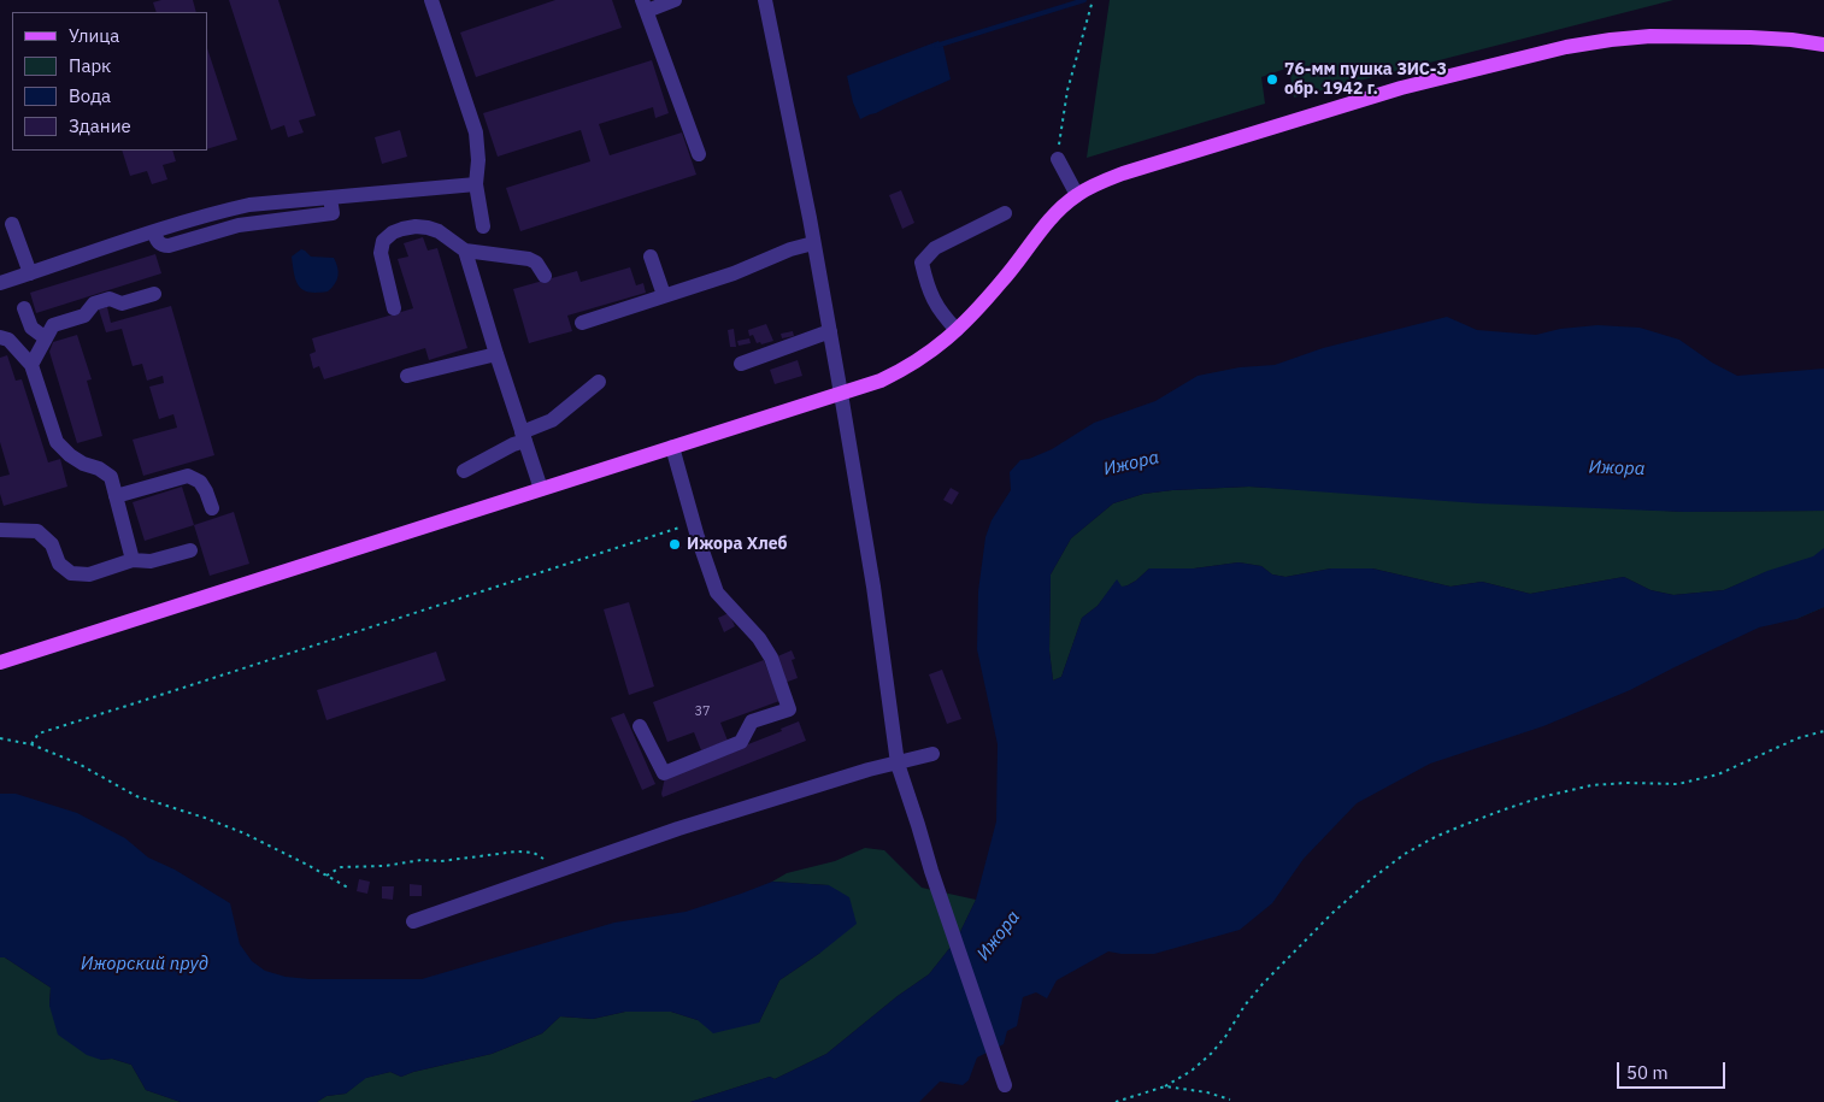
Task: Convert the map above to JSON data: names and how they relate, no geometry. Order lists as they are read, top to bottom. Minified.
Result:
{"water":["Ижора","Ижорский пруд"],"places":["76-мм пушка ЗИС-3 обр. 1942 г.","Ижора Хлеб"],"house_numbers":["37"],"legend":["Улица","Парк","Вода","Здание"],"scale_bar":"50 m"}
